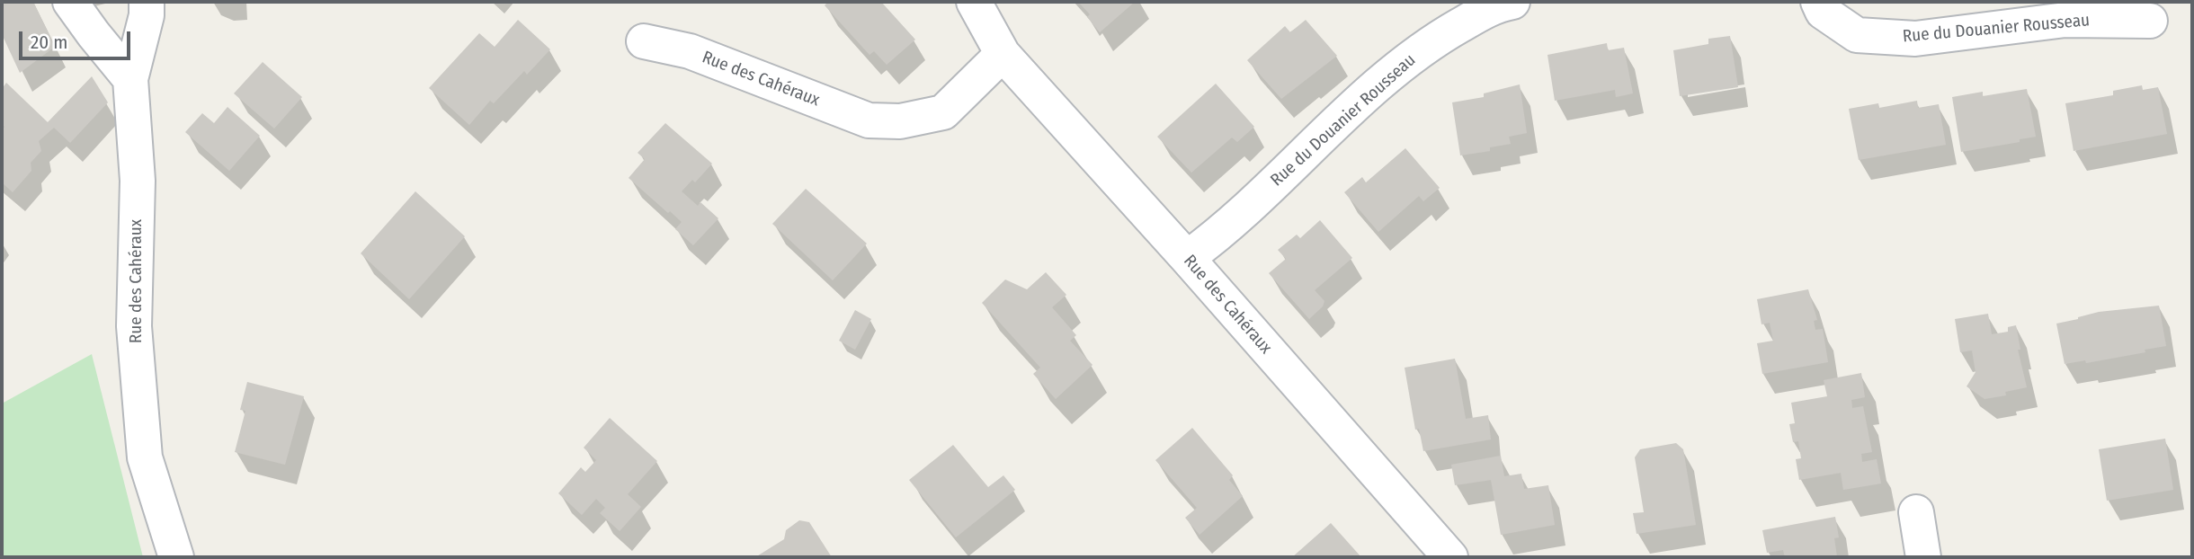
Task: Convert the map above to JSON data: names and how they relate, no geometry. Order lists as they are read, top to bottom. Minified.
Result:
{"streets":{"street":["Rue du Douanier Rousseau","Rue des Cahéraux"]},"crossings":[["Rue du Douanier Rousseau","Rue des Cahéraux"]],"scale_bar":"20 m"}
